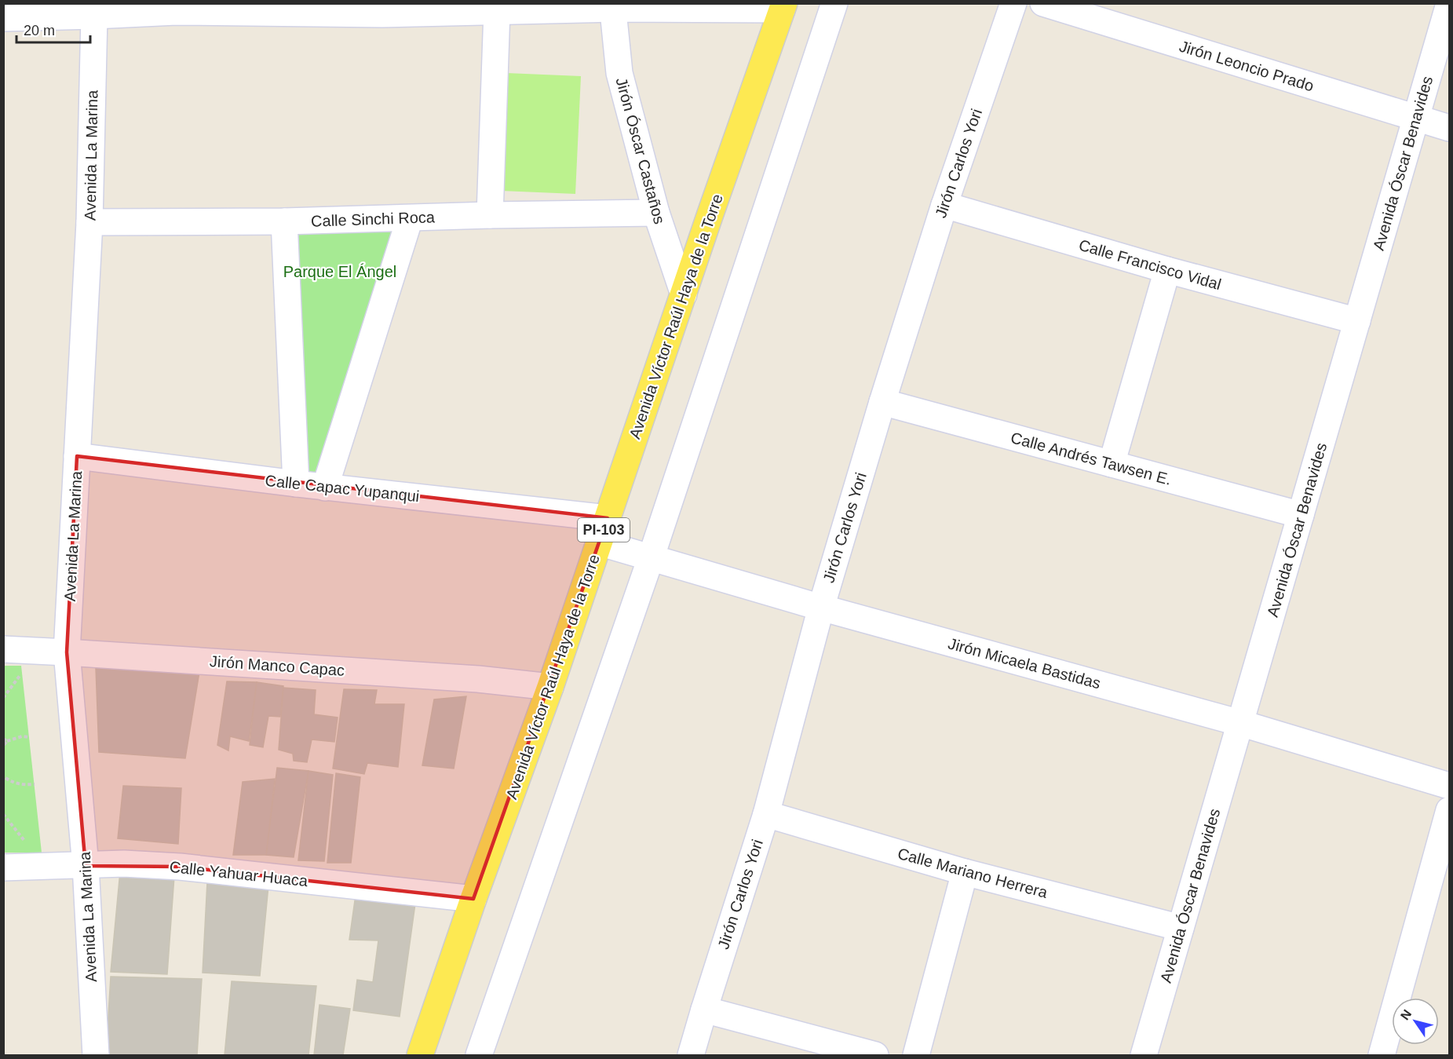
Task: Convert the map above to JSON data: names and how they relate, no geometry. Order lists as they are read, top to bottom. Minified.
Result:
{"streets":{"main road":["Avenida Víctor Raúl Haya de la Torre","PI-103"],"street":["Jirón Leoncio Prado","Jirón Óscar Castaños","Avenida La Marina","Jirón Carlos Yori","Avenida Óscar Benavides","Calle Sinchi Roca","Calle Francisco Vidal","Calle Andrés Tawsen E.","Calle Capac Yupanqui","Jirón Micaela Bastidas","Jirón Manco Capac","Calle Mariano Herrera","Calle Yahuar Huaca"]},"crossings":[["Jirón Leoncio Prado","Avenida Óscar Benavides"],["Jirón Óscar Castaños","Calle Sinchi Roca"],["Jirón Óscar Castaños","Avenida Víctor Raúl Haya de la Torre"],["Avenida La Marina","Calle Sinchi Roca"],["Avenida La Marina","Calle Capac Yupanqui"],["Avenida La Marina","Jirón Manco Capac"],["Avenida La Marina","Calle Yahuar Huaca"],["Jirón Carlos Yori","Calle Francisco Vidal"],["Jirón Carlos Yori","Calle Andrés Tawsen E."],["Jirón Carlos Yori","Jirón Micaela Bastidas"],["Jirón Carlos Yori","Calle Mariano Herrera"],["Avenida Óscar Benavides","Calle Francisco Vidal"],["Avenida Óscar Benavides","Calle Andrés Tawsen E."],["Avenida Óscar Benavides","Jirón Micaela Bastidas"],["Avenida Óscar Benavides","Calle Mariano Herrera"],["Avenida Víctor Raúl Haya de la Torre","Calle Capac Yupanqui"],["Avenida Víctor Raúl Haya de la Torre","Jirón Micaela Bastidas"],["Avenida Víctor Raúl Haya de la Torre","Jirón Manco Capac"],["Avenida Víctor Raúl Haya de la Torre","Calle Yahuar Huaca"]],"parks":["Parque El Ángel"],"scale_bar":"20 m","north":"top left"}
